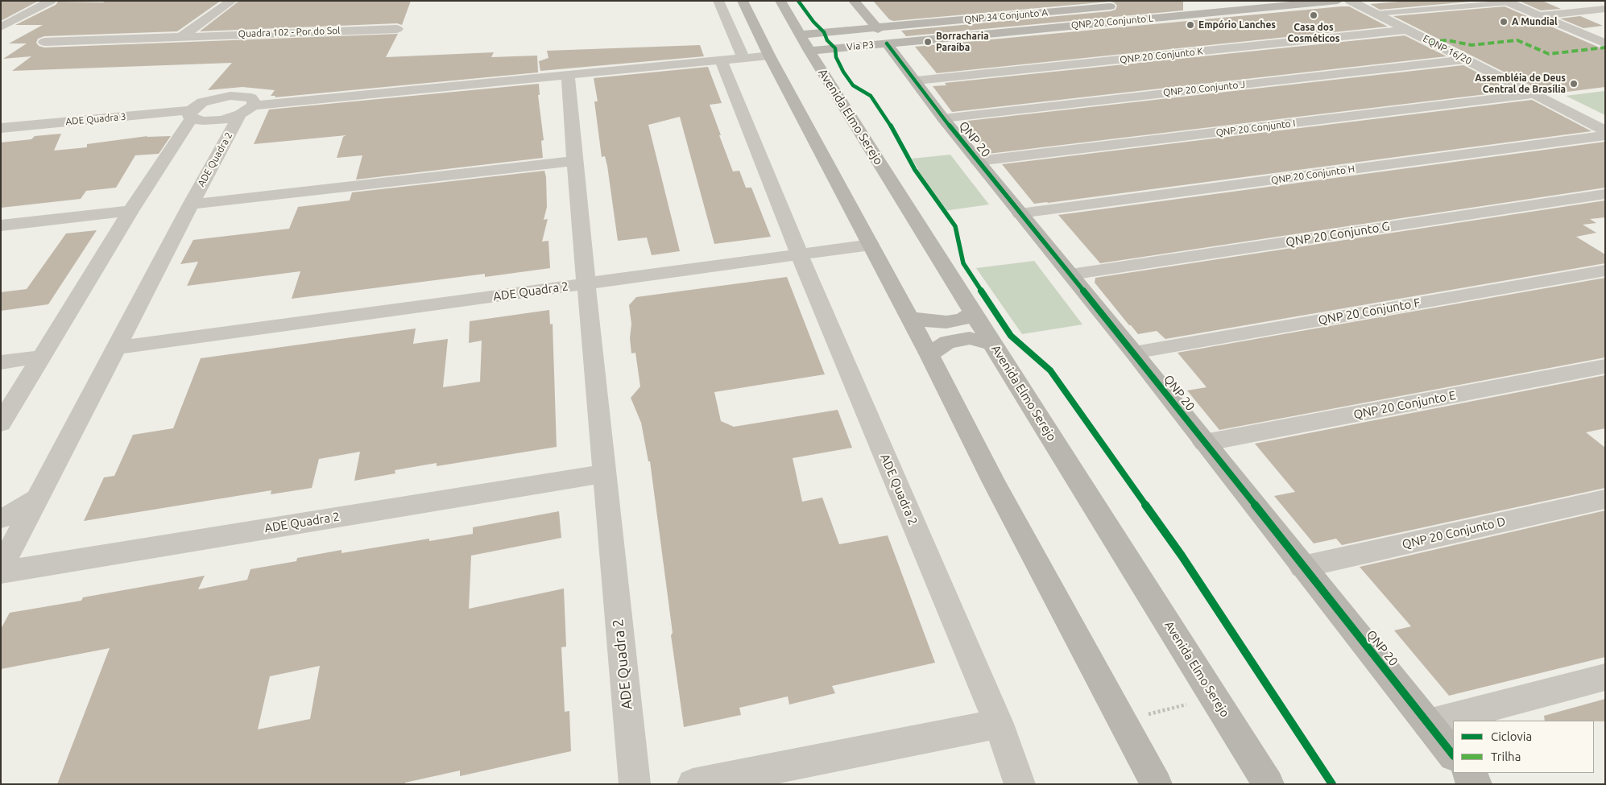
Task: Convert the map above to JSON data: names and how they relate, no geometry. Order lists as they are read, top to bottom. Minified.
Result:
{"streets":{"street":["QNP 34 Conjunto A","QNP 20 Conjunto L","Quadra 102 - Por do Sol","Via P3","EQNP 16/20","QNP 20 Conjunto K","QNP 20 Conjunto J","Avenida Elmo Serejo","ADE Quadra 3","QNP 20 Conjunto I","QNP 20","ADE Quadra 2","QNP 20 Conjunto H","QNP 20 Conjunto G","QNP 20 Conjunto F","QNP 20 Conjunto E","QNP 20 Conjunto D"]},"crossings":[["QNP 34 Conjunto A","QNP 20 Conjunto L"],["QNP 34 Conjunto A","Via P3"],["QNP 34 Conjunto A","QNP 20"],["QNP 20 Conjunto L","Via P3"],["QNP 20 Conjunto L","QNP 20"],["Via P3","Avenida Elmo Serejo"],["Via P3","QNP 20"],["EQNP 16/20","QNP 20 Conjunto K"],["EQNP 16/20","QNP 20 Conjunto J"],["EQNP 16/20","QNP 20 Conjunto I"],["QNP 20 Conjunto K","QNP 20"],["QNP 20 Conjunto J","QNP 20"],["QNP 20 Conjunto I","QNP 20"],["QNP 20","QNP 20 Conjunto H"],["QNP 20","QNP 20 Conjunto G"],["QNP 20","QNP 20 Conjunto F"],["QNP 20","QNP 20 Conjunto E"],["QNP 20","QNP 20 Conjunto D"]],"places":["Casa dos Cosméticos","A Mundial","Empório Lanches","Borracharia Paraíba","Assembléia de Deus Central de Brasília"],"legend":["Ciclovia","Trilha"]}
